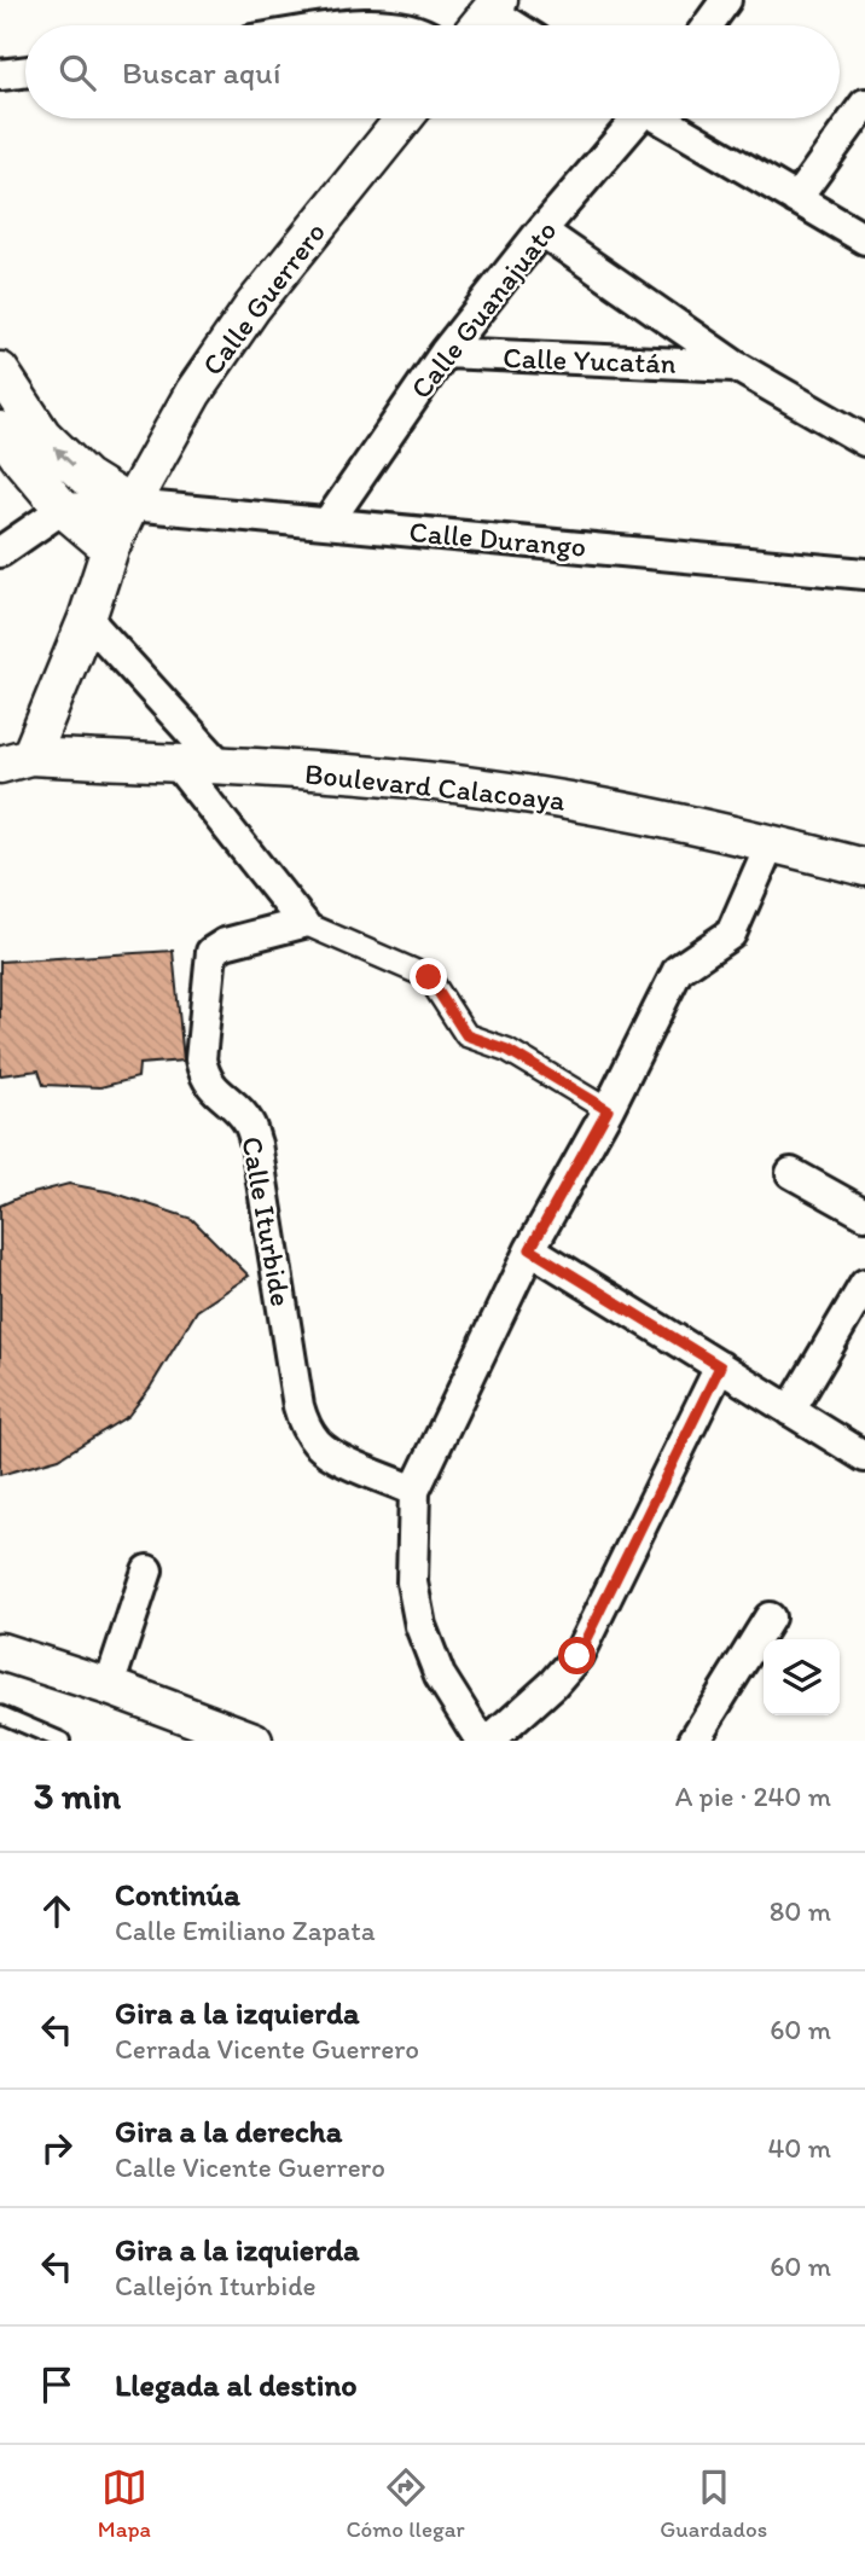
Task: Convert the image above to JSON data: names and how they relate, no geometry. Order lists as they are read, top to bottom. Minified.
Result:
{"streets":{"street":["Calle Guerrero","Calle Guanajuato","Calle Yucatán","Calle Durango","Boulevard Calacoaya","Calle Iturbide"]},"crossings":[["Calle Guerrero","Calle Durango"],["Calle Guerrero","Boulevard Calacoaya"],["Calle Guanajuato","Calle Yucatán"],["Calle Guanajuato","Calle Durango"]],"page":{"search":"Buscar aquí","heading":["3 min","A pie · 240 m"],"list":[["Continúa","Calle Emiliano Zapata","80 m"],["Gira a la izquierda","Cerrada Vicente Guerrero","60 m"],["Gira a la derecha","Calle Vicente Guerrero","40 m"],["Gira a la izquierda","Callejón Iturbide","60 m"],"Llegada al destino"],"nav":["Mapa","Cómo llegar","Guardados"]}}
